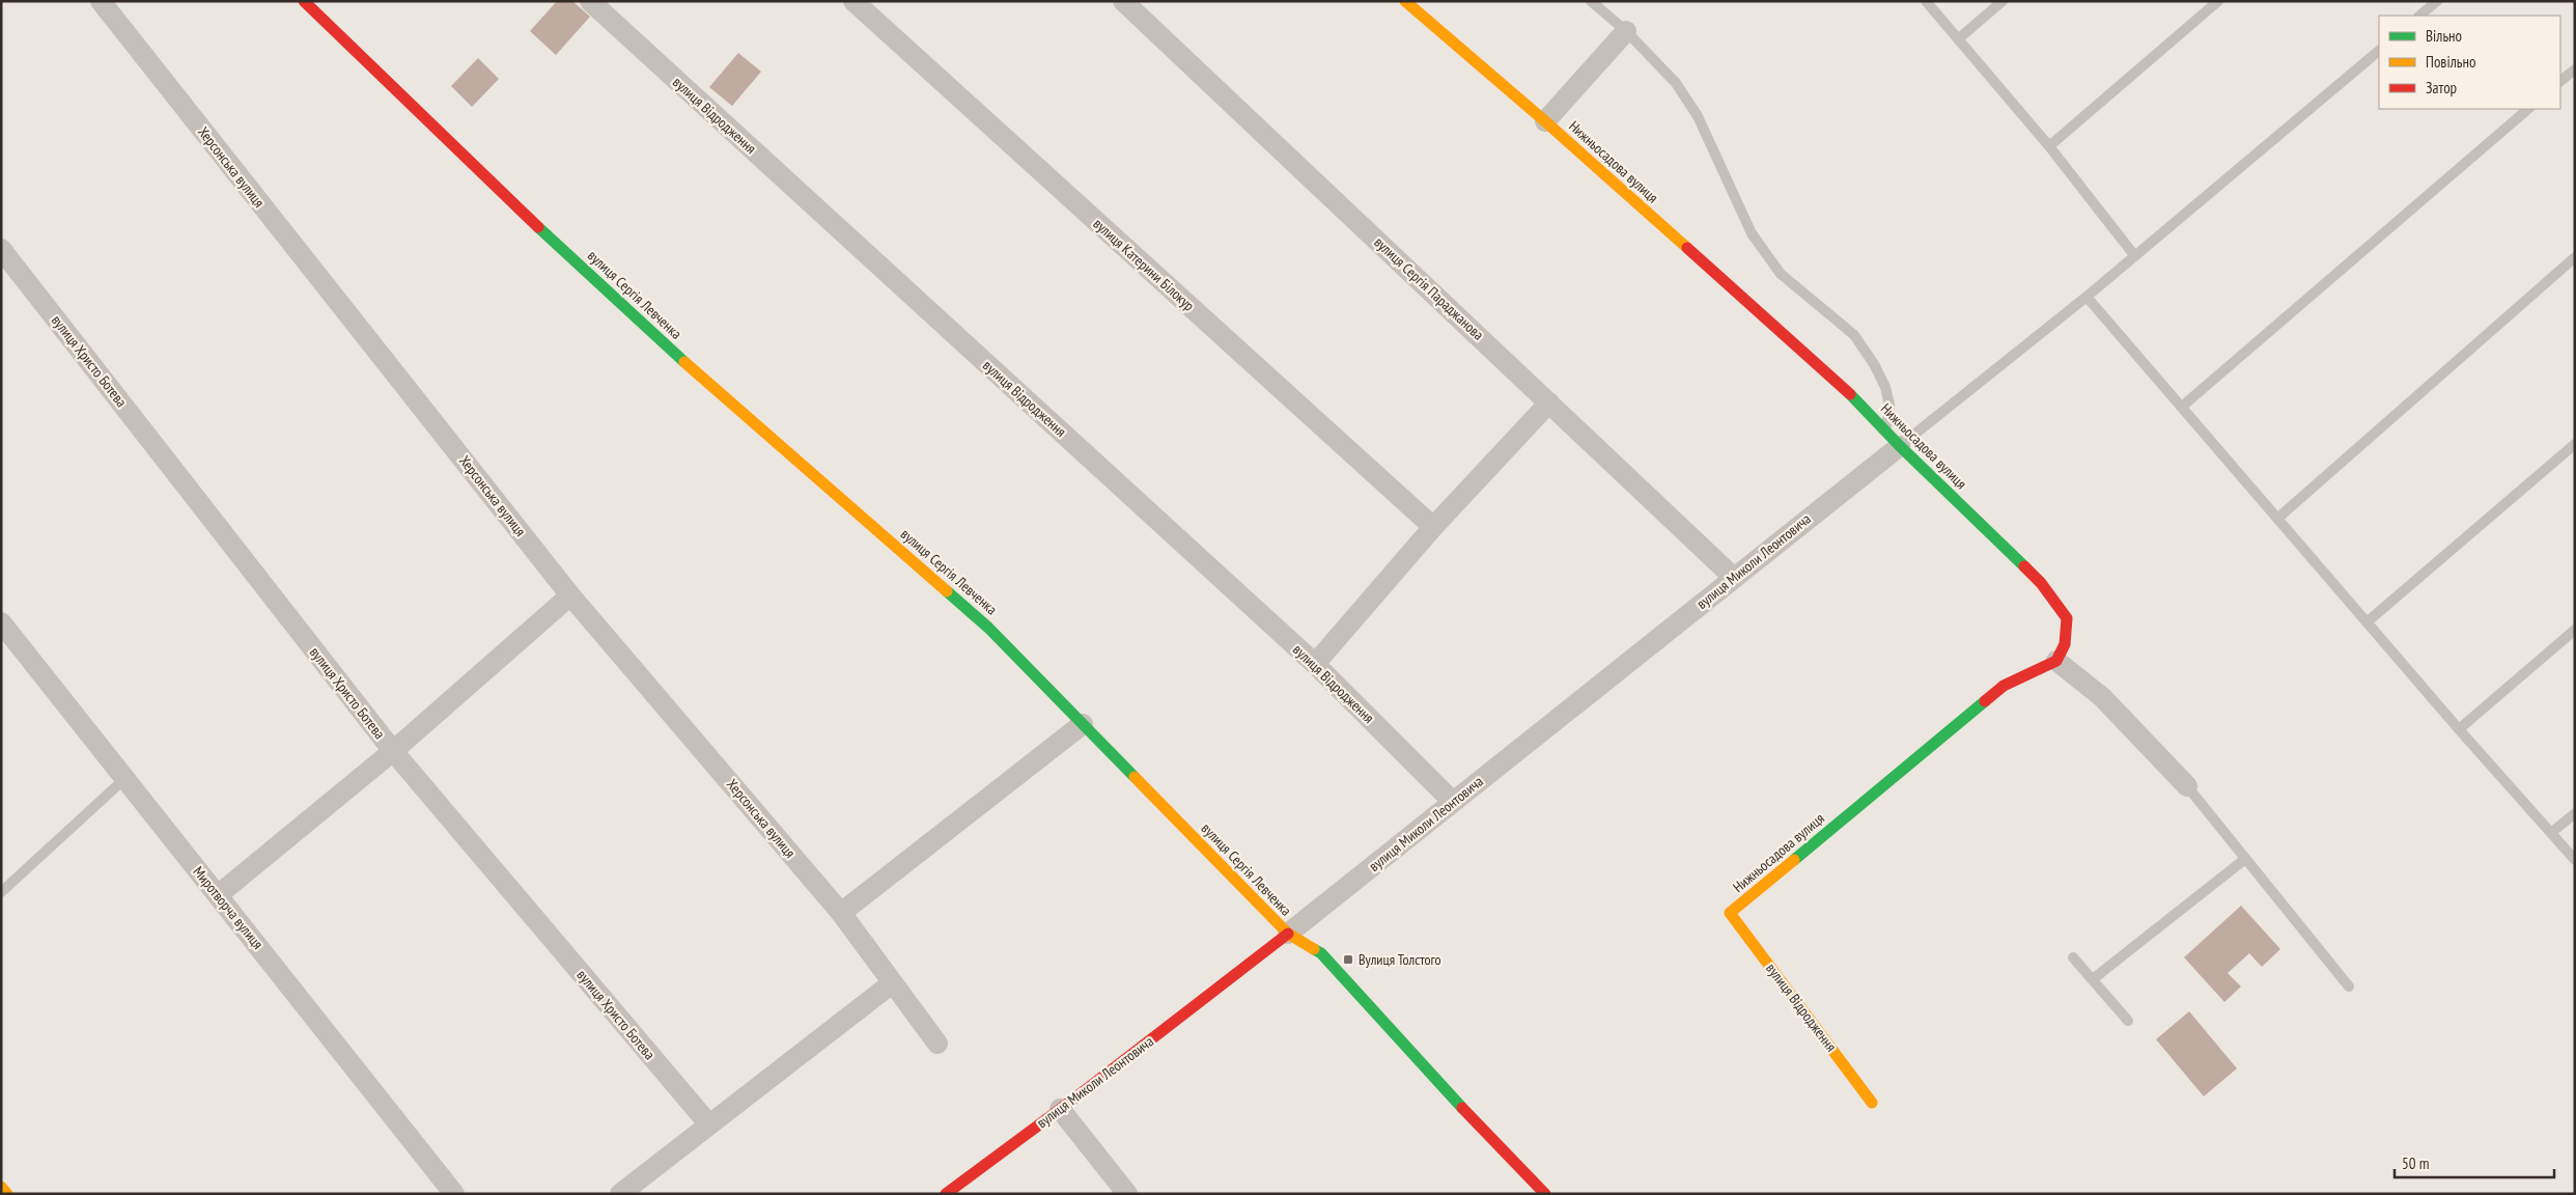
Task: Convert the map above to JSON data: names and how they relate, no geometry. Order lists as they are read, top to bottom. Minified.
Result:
{"streets":{"street":["вулиця Відродження","Нижньосадова вулиця","Херсонська вулиця","вулиця Катерини Білокур","вулиця Сергія Параджанова","вулиця Сергія Левченка","вулиця Христо Ботева","вулиця Миколи Леонтовича","Миротворча вулиця"]},"crossings":[["вулиця Відродження","Нижньосадова вулиця"],["вулиця Відродження","вулиця Миколи Леонтовича"],["Нижньосадова вулиця","вулиця Миколи Леонтовича"],["вулиця Сергія Параджанова","вулиця Миколи Леонтовича"],["вулиця Сергія Левченка","вулиця Миколи Леонтовича"]],"places":{"transit":["Вулиця Толстого"]},"legend":["Вільно","Повільно","Затор"],"scale_bar":"50 m"}
